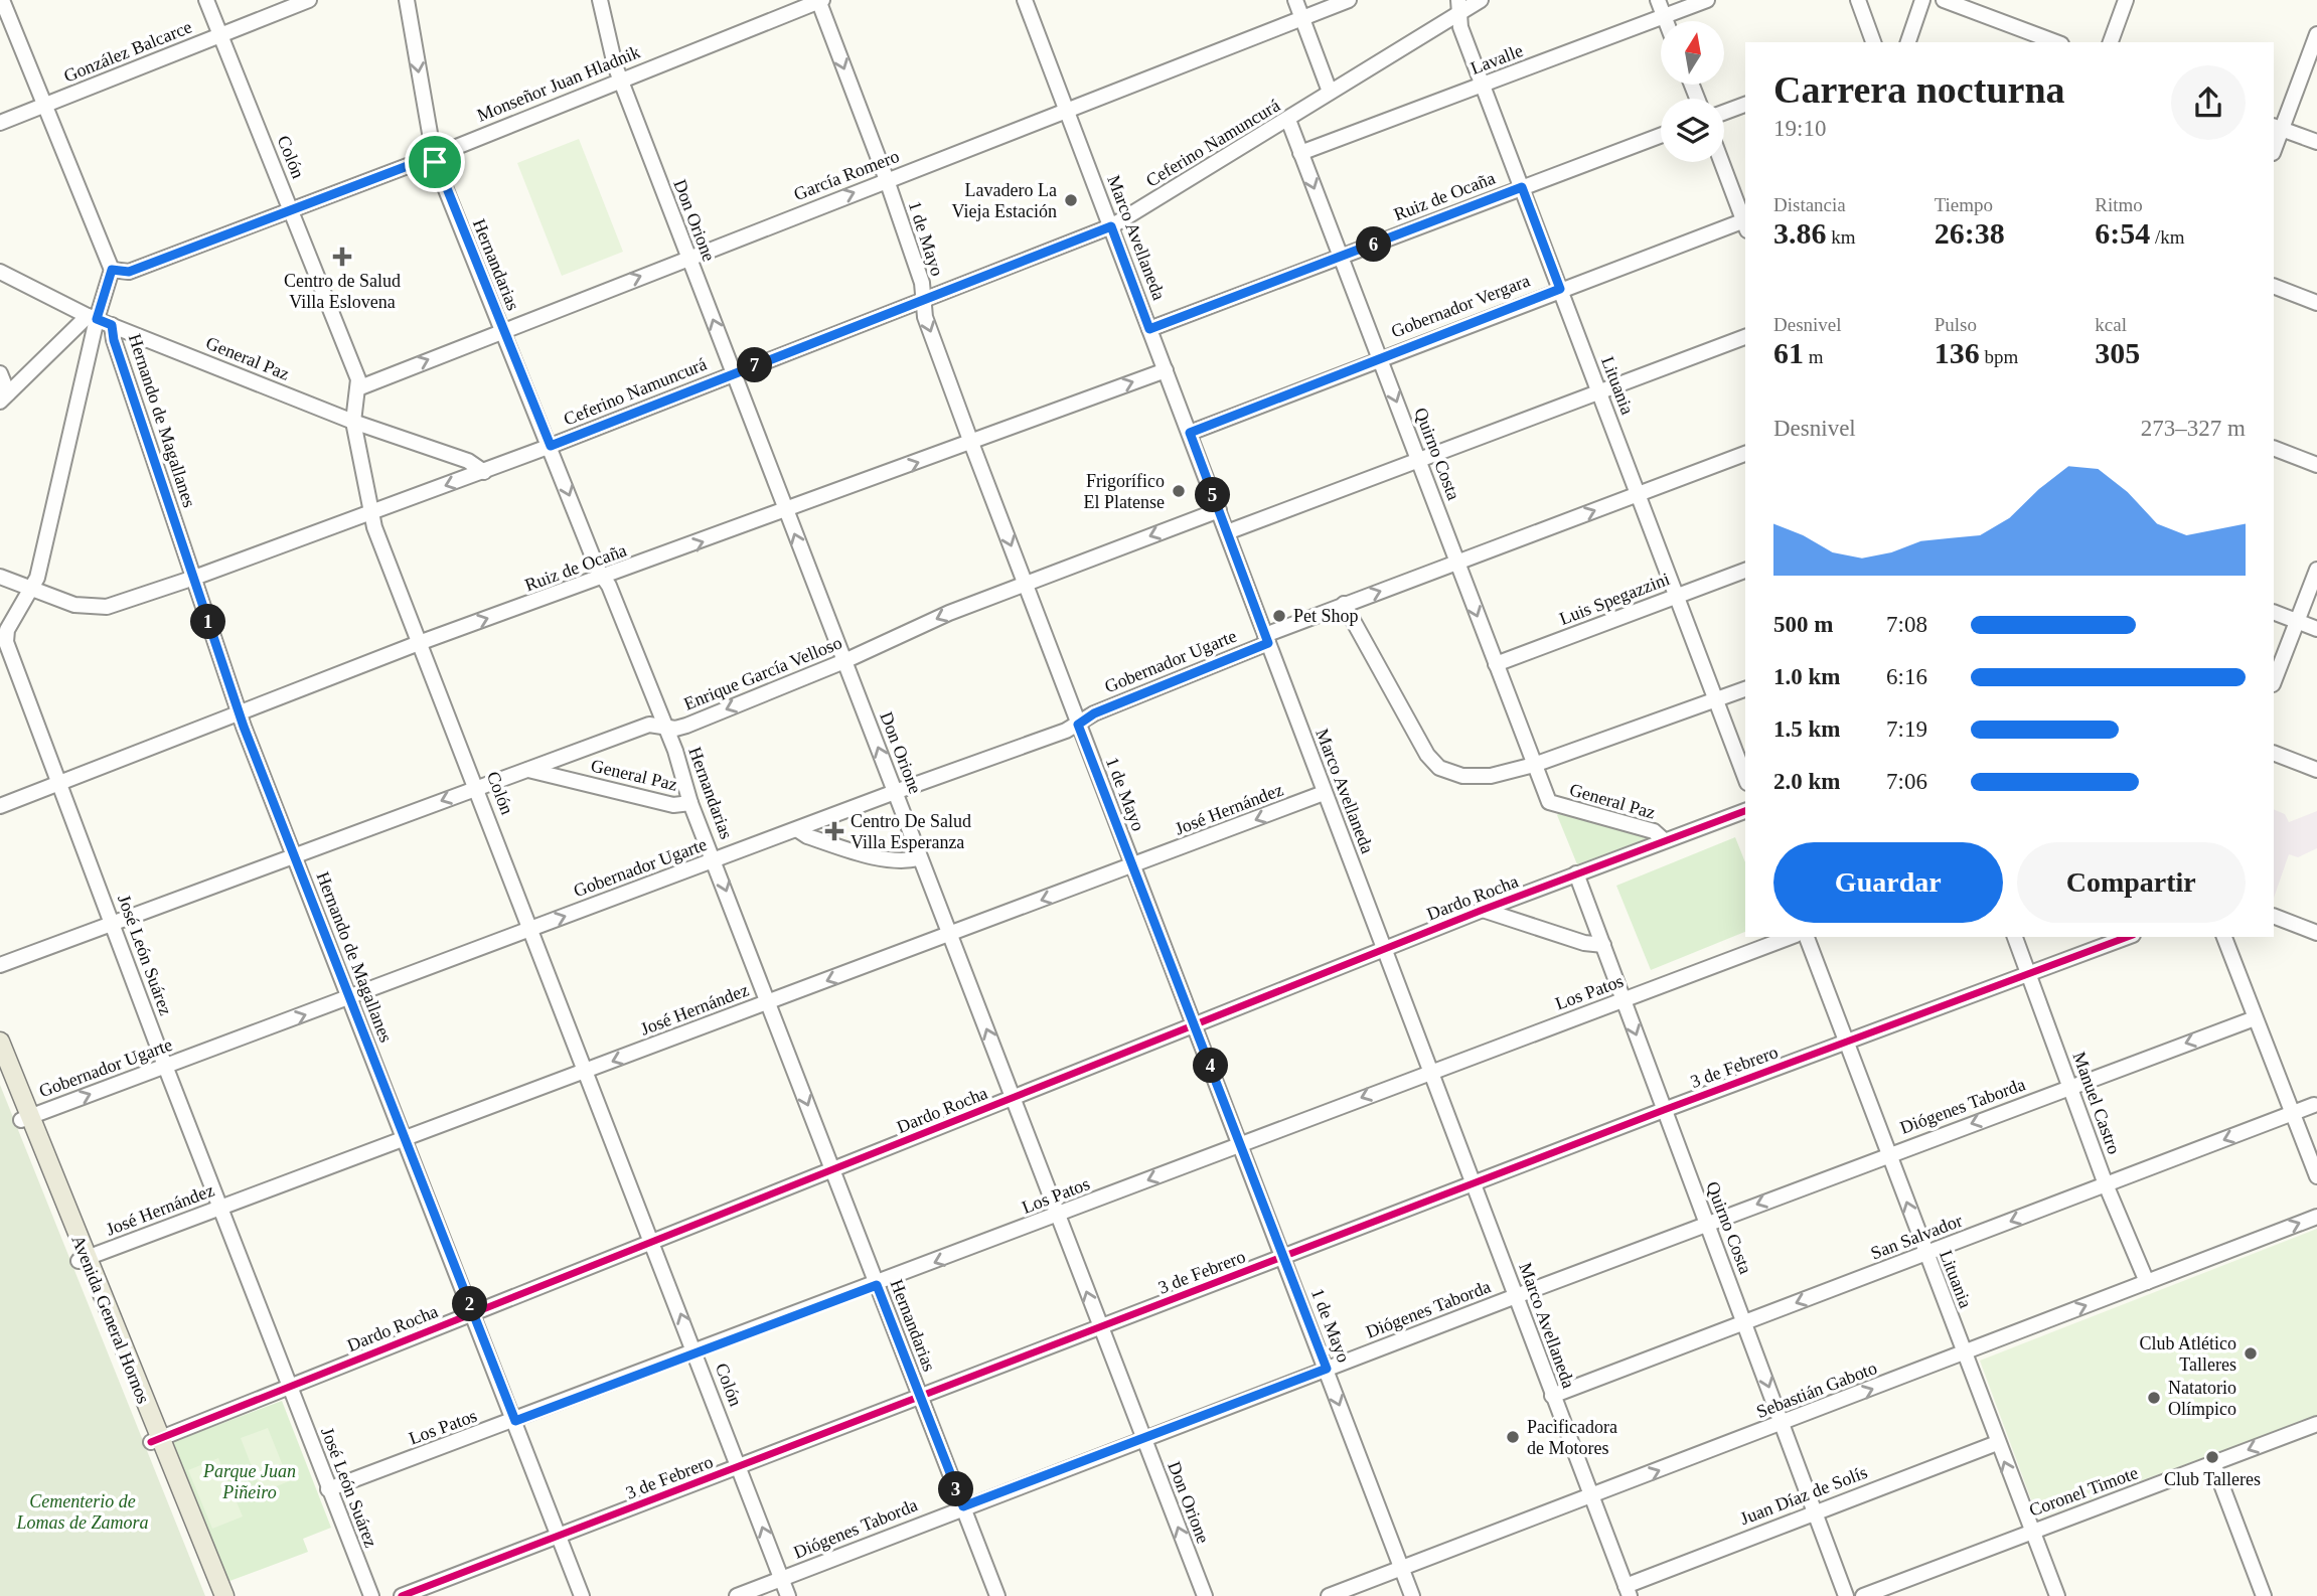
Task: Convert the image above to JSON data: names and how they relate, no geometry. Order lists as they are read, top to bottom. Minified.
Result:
{"streets":{"main road":["Avenida General Hornos"],"street":["González Balcarce","Lavalle","Monseñor Juan Hladnik","Ceferino Namuncurá","Colón","García Romero","Ruiz de Ocaña","Don Orione","Marco Avellaneda","1 de Mayo","Hernandarias","Gobernador Vergara","General Paz","Lituania","Hernando de Magallanes","Quirno Costa","Luis Spegazzini","Gobernador Ugarte","Enrique García Velloso","José Hernández","Dardo Rocha","José León Suárez","Los Patos","3 de Febrero","Manuel Castro","Diógenes Taborda","San Salvador","Sebastián Gaboto","Coronel Timote","Juan Díaz de Solís"]},"crossings":[["González Balcarce","Colón"],["Lavalle","Lituania"],["Lavalle","Quirno Costa"],["Monseñor Juan Hladnik","Colón"],["Monseñor Juan Hladnik","Don Orione"],["Monseñor Juan Hladnik","1 de Mayo"],["Monseñor Juan Hladnik","Hernandarias"],["Ceferino Namuncurá","Colón"],["Ceferino Namuncurá","Don Orione"],["Ceferino Namuncurá","Marco Avellaneda"],["Ceferino Namuncurá","1 de Mayo"],["Ceferino Namuncurá","Hernandarias"],["Ceferino Namuncurá","General Paz"],["Ceferino Namuncurá","Lituania"],["Ceferino Namuncurá","Hernando de Magallanes"],["Ceferino Namuncurá","Quirno Costa"],["Ceferino Namuncurá","José León Suárez"],["Colón","García Romero"],["Colón","Ruiz de Ocaña"],["Colón","General Paz"],["Colón","Gobernador Ugarte"],["Colón","Enrique García Velloso"],["Colón","José Hernández"],["Colón","Dardo Rocha"],["Colón","Los Patos"],["Colón","3 de Febrero"],["Colón","Diógenes Taborda"],["García Romero","Don Orione"],["García Romero","Marco Avellaneda"],["García Romero","1 de Mayo"],["García Romero","Hernandarias"],["Ruiz de Ocaña","Don Orione"],["Ruiz de Ocaña","Marco Avellaneda"],["Ruiz de Ocaña","1 de Mayo"],["Ruiz de Ocaña","Hernandarias"],["Ruiz de Ocaña","Lituania"],["Ruiz de Ocaña","Hernando de Magallanes"],["Ruiz de Ocaña","Quirno Costa"],["Ruiz de Ocaña","José León Suárez"],["Don Orione","Gobernador Ugarte"],["Don Orione","Enrique García Velloso"],["Don Orione","José Hernández"],["Don Orione","Dardo Rocha"],["Don Orione","Los Patos"],["Don Orione","3 de Febrero"],["Don Orione","Diógenes Taborda"],["Marco Avellaneda","Gobernador Vergara"],["Marco Avellaneda","Gobernador Ugarte"],["Marco Avellaneda","Enrique García Velloso"],["Marco Avellaneda","José Hernández"],["Marco Avellaneda","Dardo Rocha"],["Marco Avellaneda","Los Patos"],["Marco Avellaneda","3 de Febrero"],["Marco Avellaneda","Diógenes Taborda"],["Marco Avellaneda","San Salvador"],["Marco Avellaneda","Sebastián Gaboto"],["Marco Avellaneda","Juan Díaz de Solís"],["1 de Mayo","Gobernador Ugarte"],["1 de Mayo","Enrique García Velloso"],["1 de Mayo","José Hernández"],["1 de Mayo","Dardo Rocha"],["1 de Mayo","Los Patos"],["1 de Mayo","3 de Febrero"],["1 de Mayo","Diógenes Taborda"],["1 de Mayo","Sebastián Gaboto"],["Hernandarias","General Paz"],["Hernandarias","Gobernador Ugarte"],["Hernandarias","Enrique García Velloso"],["Hernandarias","José Hernández"],["Hernandarias","Dardo Rocha"],["Hernandarias","Los Patos"],["Hernandarias","3 de Febrero"],["Hernandarias","Diógenes Taborda"],["Gobernador Vergara","Lituania"],["Gobernador Vergara","Quirno Costa"],["General Paz","Hernando de Magallanes"],["General Paz","Quirno Costa"],["General Paz","Enrique García Velloso"],["General Paz","Dardo Rocha"],["General Paz","José León Suárez"],["Lituania","Luis Spegazzini"],["Lituania","Gobernador Ugarte"],["Lituania","3 de Febrero"],["Lituania","Diógenes Taborda"],["Lituania","San Salvador"],["Lituania","Sebastián Gaboto"],["Lituania","Coronel Timote"],["Lituania","Juan Díaz de Solís"],["Hernando de Magallanes","Gobernador Ugarte"],["Hernando de Magallanes","Enrique García Velloso"],["Hernando de Magallanes","José Hernández"],["Hernando de Magallanes","Dardo Rocha"],["Hernando de Magallanes","Los Patos"],["Hernando de Magallanes","3 de Febrero"],["Quirno Costa","Luis Spegazzini"],["Quirno Costa","Gobernador Ugarte"],["Quirno Costa","Dardo Rocha"],["Quirno Costa","Los Patos"],["Quirno Costa","3 de Febrero"],["Quirno Costa","Diógenes Taborda"],["Quirno Costa","San Salvador"],["Quirno Costa","Sebastián Gaboto"],["Quirno Costa","Juan Díaz de Solís"],["Gobernador Ugarte","José León Suárez"],["Gobernador Ugarte","Avenida General Hornos"],["Enrique García Velloso","José León Suárez"],["José Hernández","José León Suárez"],["José Hernández","Avenida General Hornos"],["Dardo Rocha","José León Suárez"],["Dardo Rocha","Avenida General Hornos"],["José León Suárez","Los Patos"],["3 de Febrero","Manuel Castro"],["Manuel Castro","Diógenes Taborda"],["Manuel Castro","San Salvador"],["Manuel Castro","Sebastián Gaboto"]],"one_way":["García Romero","Ruiz de Ocaña","Don Orione","1 de Mayo","Hernandarias","Quirno Costa","Enrique García Velloso","José Hernández","Los Patos","Diógenes Taborda","San Salvador","Sebastián Gaboto"],"parks":["Parque Juan Piñeiro","Cementerio de Lomas de Zamora"],"places":{"other":["Lavadero La Vieja Estación","Frigorífico El Platense","Pet Shop","Club Atlético Talleres","Natatorio Olímpico","Pacificadora de Motores","Club Talleres"],"health":["Centro de Salud Villa Eslovena","Centro De Salud Villa Esperanza"]},"north":"top","page":{"heading":["Carrera nocturna","19:10"],"stats":[["Distancia","3.86 km"],["Tiempo","26:38"],["Ritmo","6:54 /km"],["Desnivel","61 m"],["Pulso","136 bpm"],["kcal","305"]],"pins":["6","7","5","1","4","2","3"],"chart":["Desnivel","273–327 m"],"list":[{"name":"500 m","note":"7:08"},{"name":"1.0 km","note":"6:16"},{"name":"1.5 km","note":"7:19"},{"name":"2.0 km","note":"7:06"}],"buttons":["Guardar","Compartir"]}}
